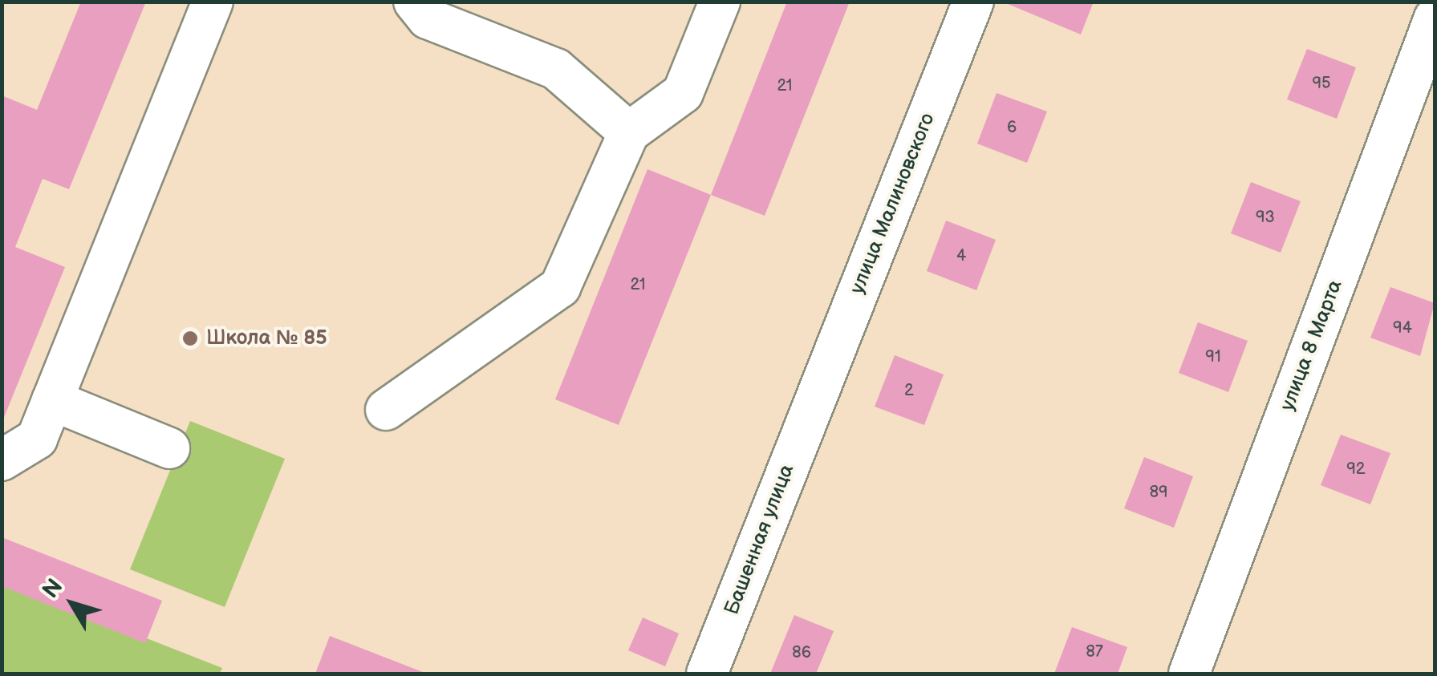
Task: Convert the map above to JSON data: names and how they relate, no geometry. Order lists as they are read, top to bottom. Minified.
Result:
{"streets":{"street":["улица Малиновского","улица 8 Марта","Башенная улица"]},"crossings":[["улица Малиновского","Башенная улица"]],"places":["Школа № 85"],"house_numbers":["95","21","6","93","4","21","94","91","2","92","89","87","86"],"north":"top left"}
